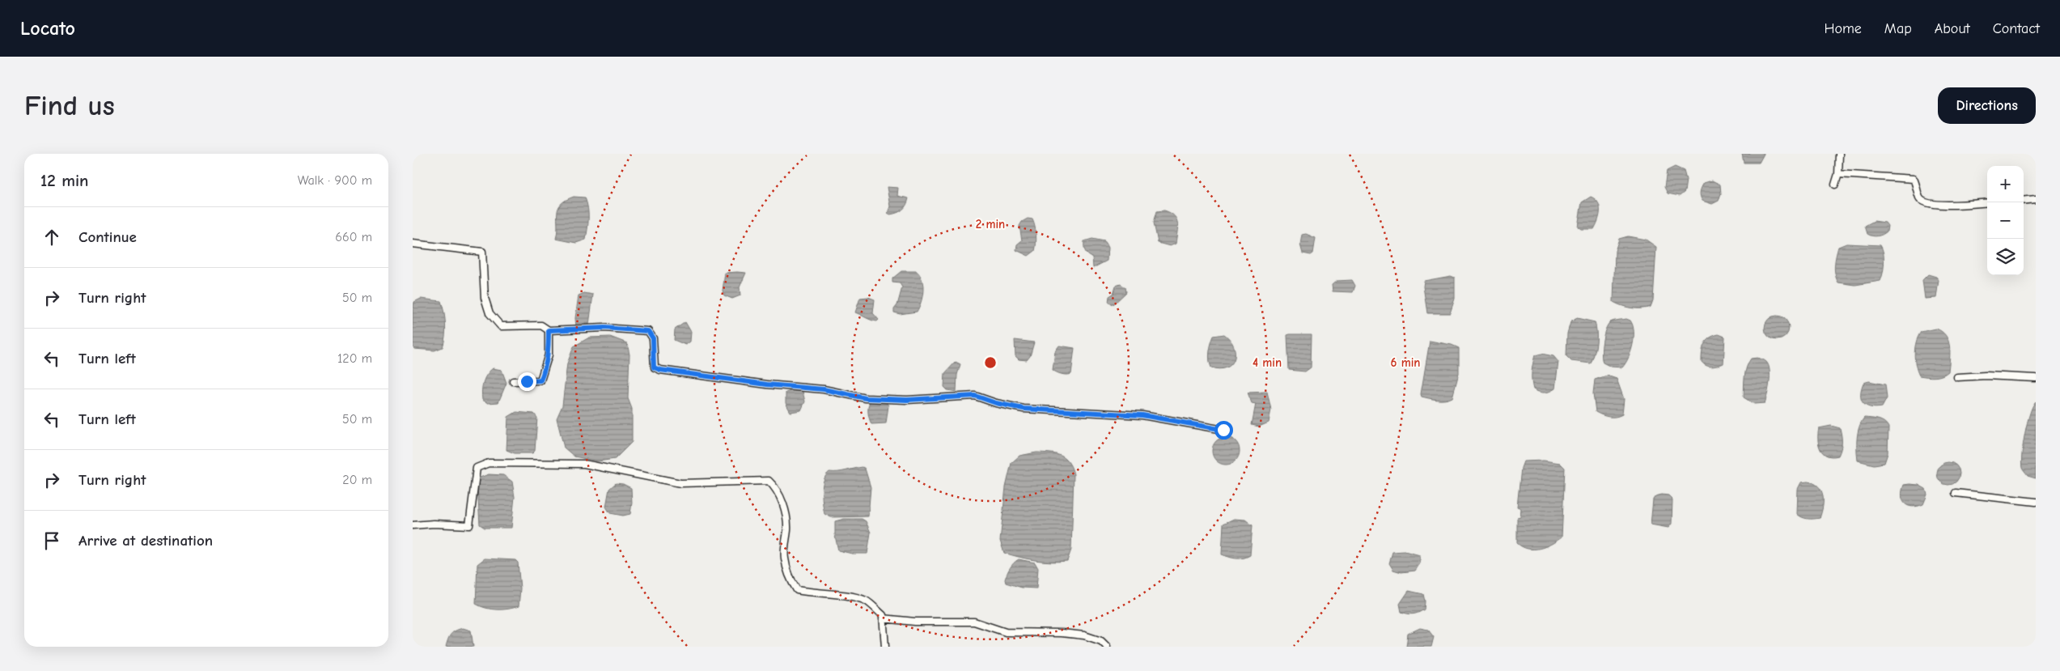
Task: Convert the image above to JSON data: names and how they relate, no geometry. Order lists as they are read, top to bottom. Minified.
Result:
{"page":{"header":"Locato","nav":["Home","Map","About","Contact"],"buttons":"Directions","title":"Find us","heading":["12 min","Walk · 900 m"],"map_buttons":["+","−"],"list":[["Continue","660 m"],["Turn right","50 m"],["Turn left","120 m"],["Turn left","50 m"],["Turn right","20 m"],"Arrive at destination"]},"rings":["2 min","4 min","6 min"]}
